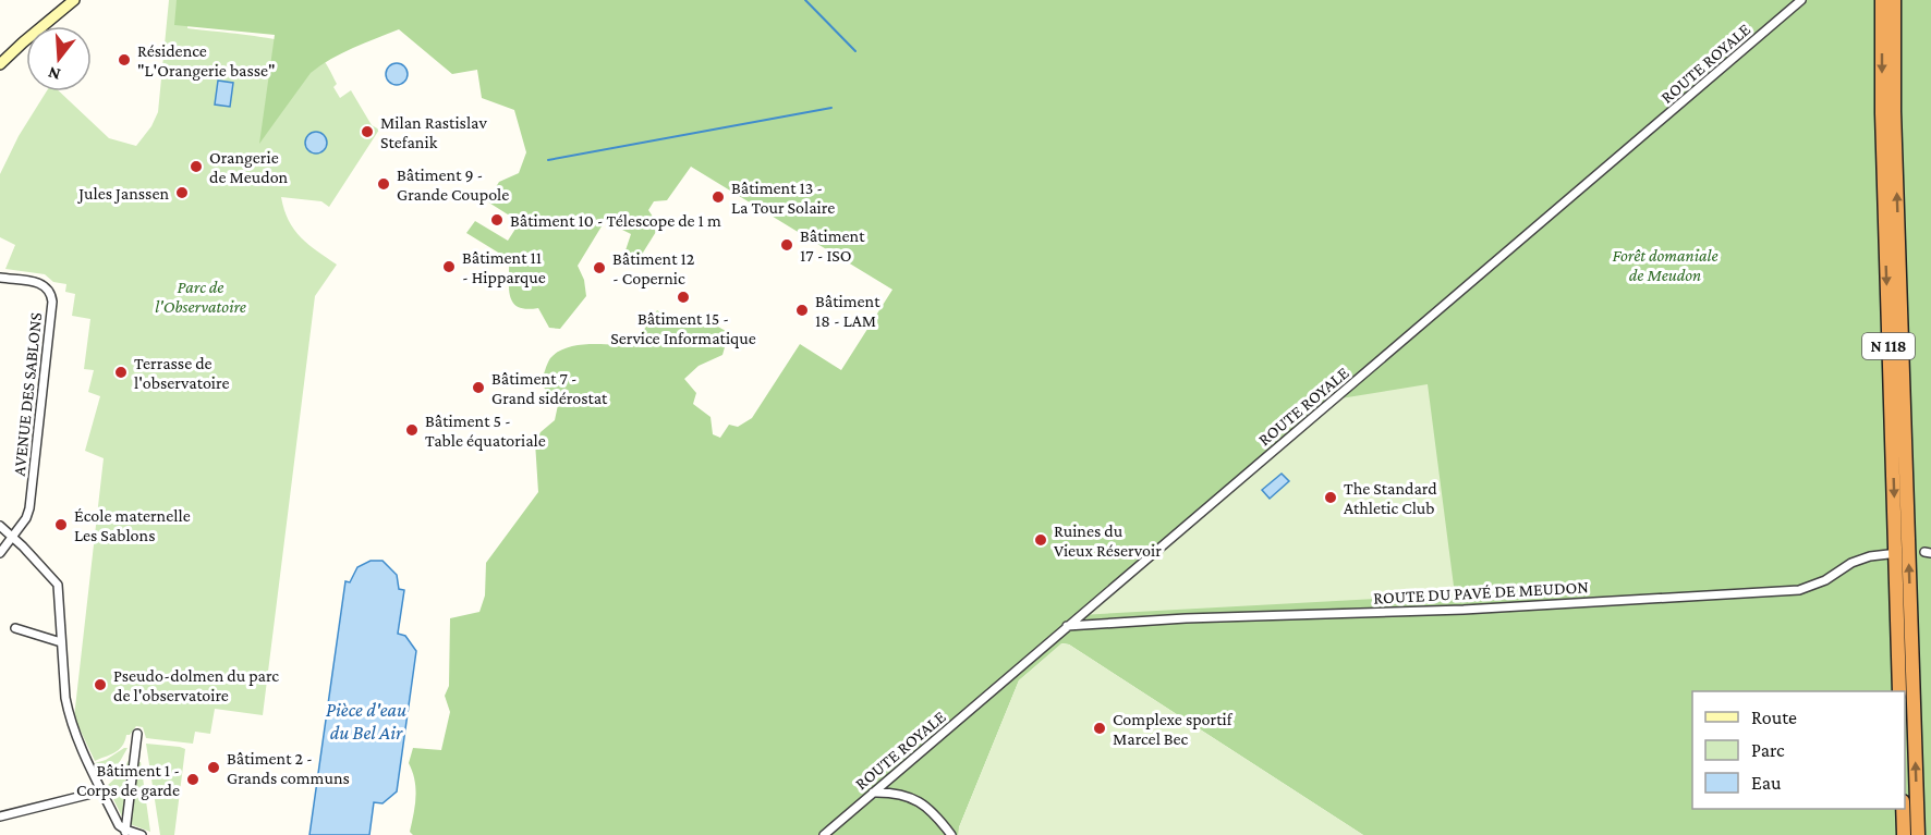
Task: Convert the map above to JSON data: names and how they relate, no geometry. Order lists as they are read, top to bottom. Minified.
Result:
{"streets":{"highway":["N 118"],"street":["ROUTE ROYALE","AVENUE DES SABLONS","ROUTE DU PAVÉ DE MEUDON"]},"crossings":[["ROUTE ROYALE","ROUTE DU PAVÉ DE MEUDON"]],"water":["Pièce d'eau du Bel Air"],"parks":["Forêt domaniale de Meudon","Parc de l'Observatoire"],"places":["Résidence \"L'Orangerie basse\"","Milan Rastislav Stefanik","Orangerie de Meudon","Bâtiment 9 - Grande Coupole","Jules Janssen","Bâtiment 13 - La Tour Solaire","Bâtiment 10 - Télescope de 1 m","Bâtiment 17 - ISO","Bâtiment 11 - Hipparque","Bâtiment 12 - Copernic","Bâtiment 15 - Service Informatique","Bâtiment 18 - LAM","Terrasse de l'observatoire","Bâtiment 7 - Grand sidérostat","Bâtiment 5 - Table équatoriale","The Standard Athletic Club","École maternelle Les Sablons","Ruines du Vieux Réservoir","Pseudo-dolmen du parc de l'observatoire","Complexe sportif Marcel Bec","Bâtiment 2 - Grands communs","Bâtiment 1 - Corps de garde"],"legend":["Route","Parc","Eau"],"north":"bottom"}
